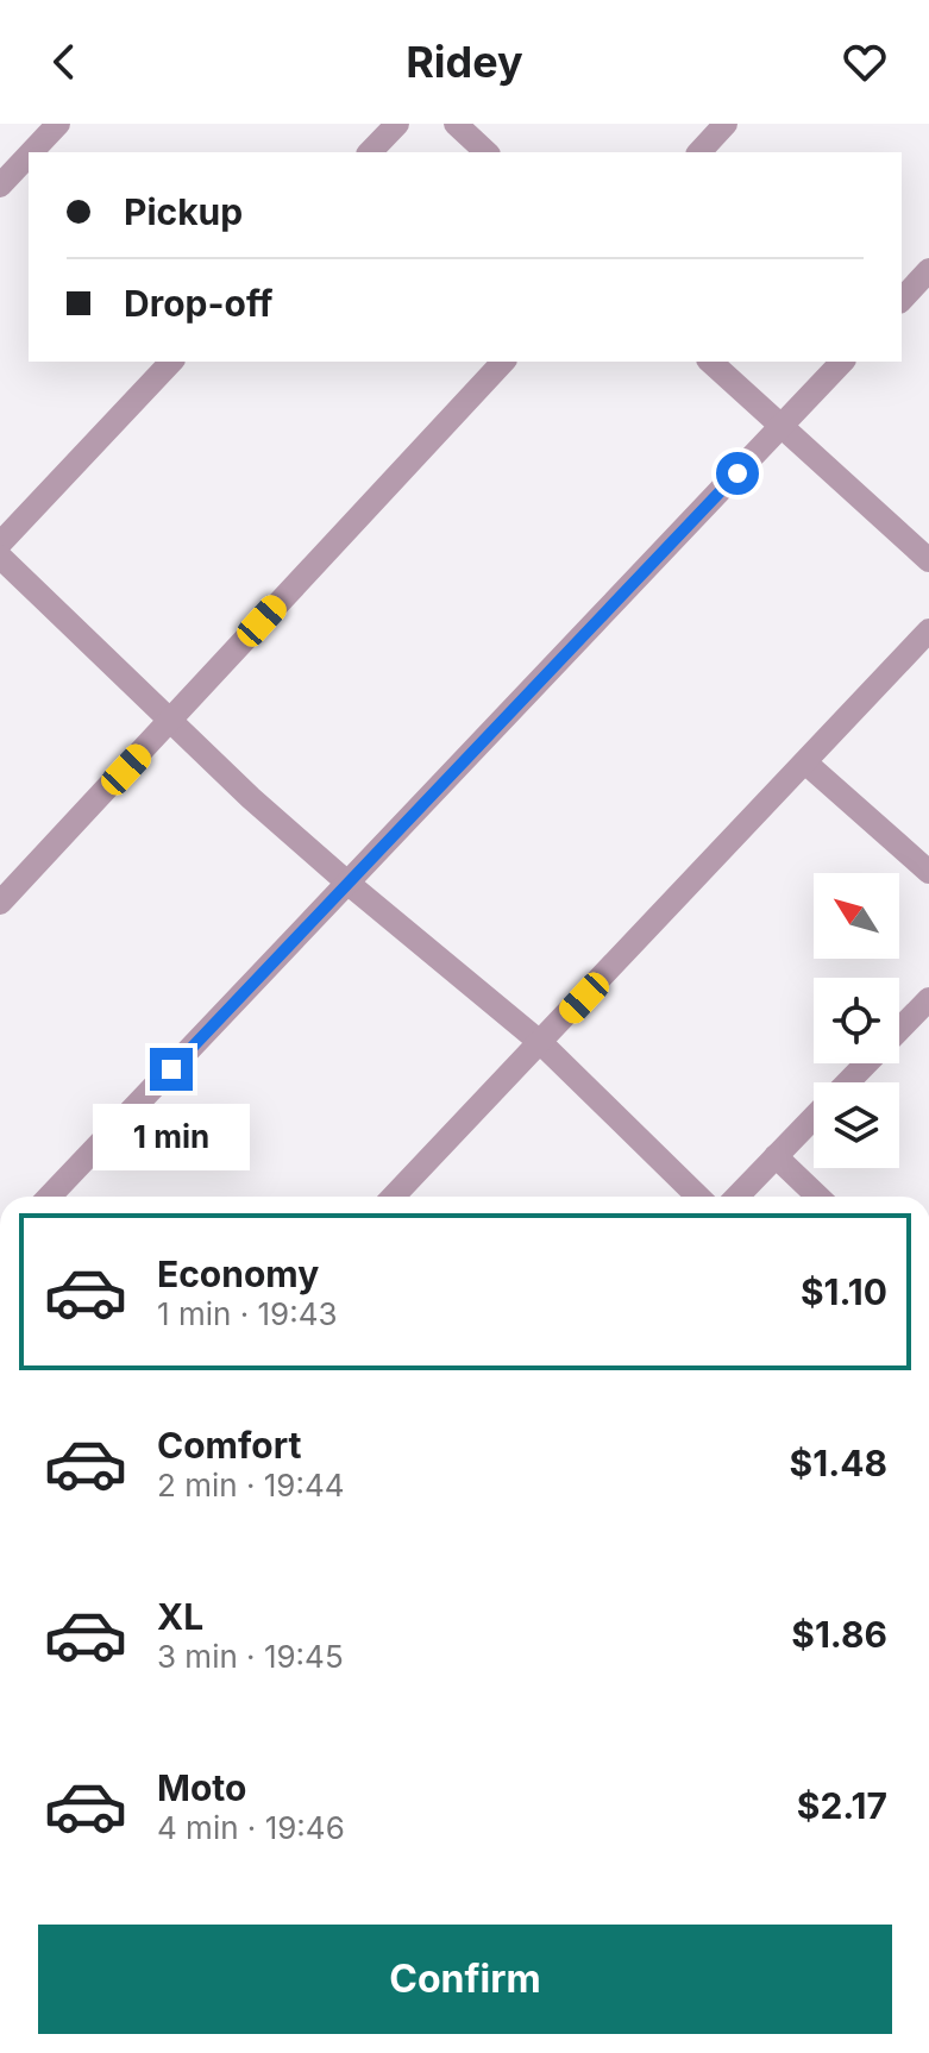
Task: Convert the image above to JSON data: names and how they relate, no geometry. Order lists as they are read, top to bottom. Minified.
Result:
{"north":"top left","page":{"header":"Ridey","banner":["Pickup","Drop-off"],"bubble":"1 min","list":[{"name":"Economy","note":"1 min · 19:43","value":"$1.10"},{"name":"Comfort","note":"2 min · 19:44","value":"$1.48"},{"name":"XL","note":"3 min · 19:45","value":"$1.86"},{"name":"Moto","note":"4 min · 19:46","value":"$2.17"}],"buttons":"Confirm"}}
